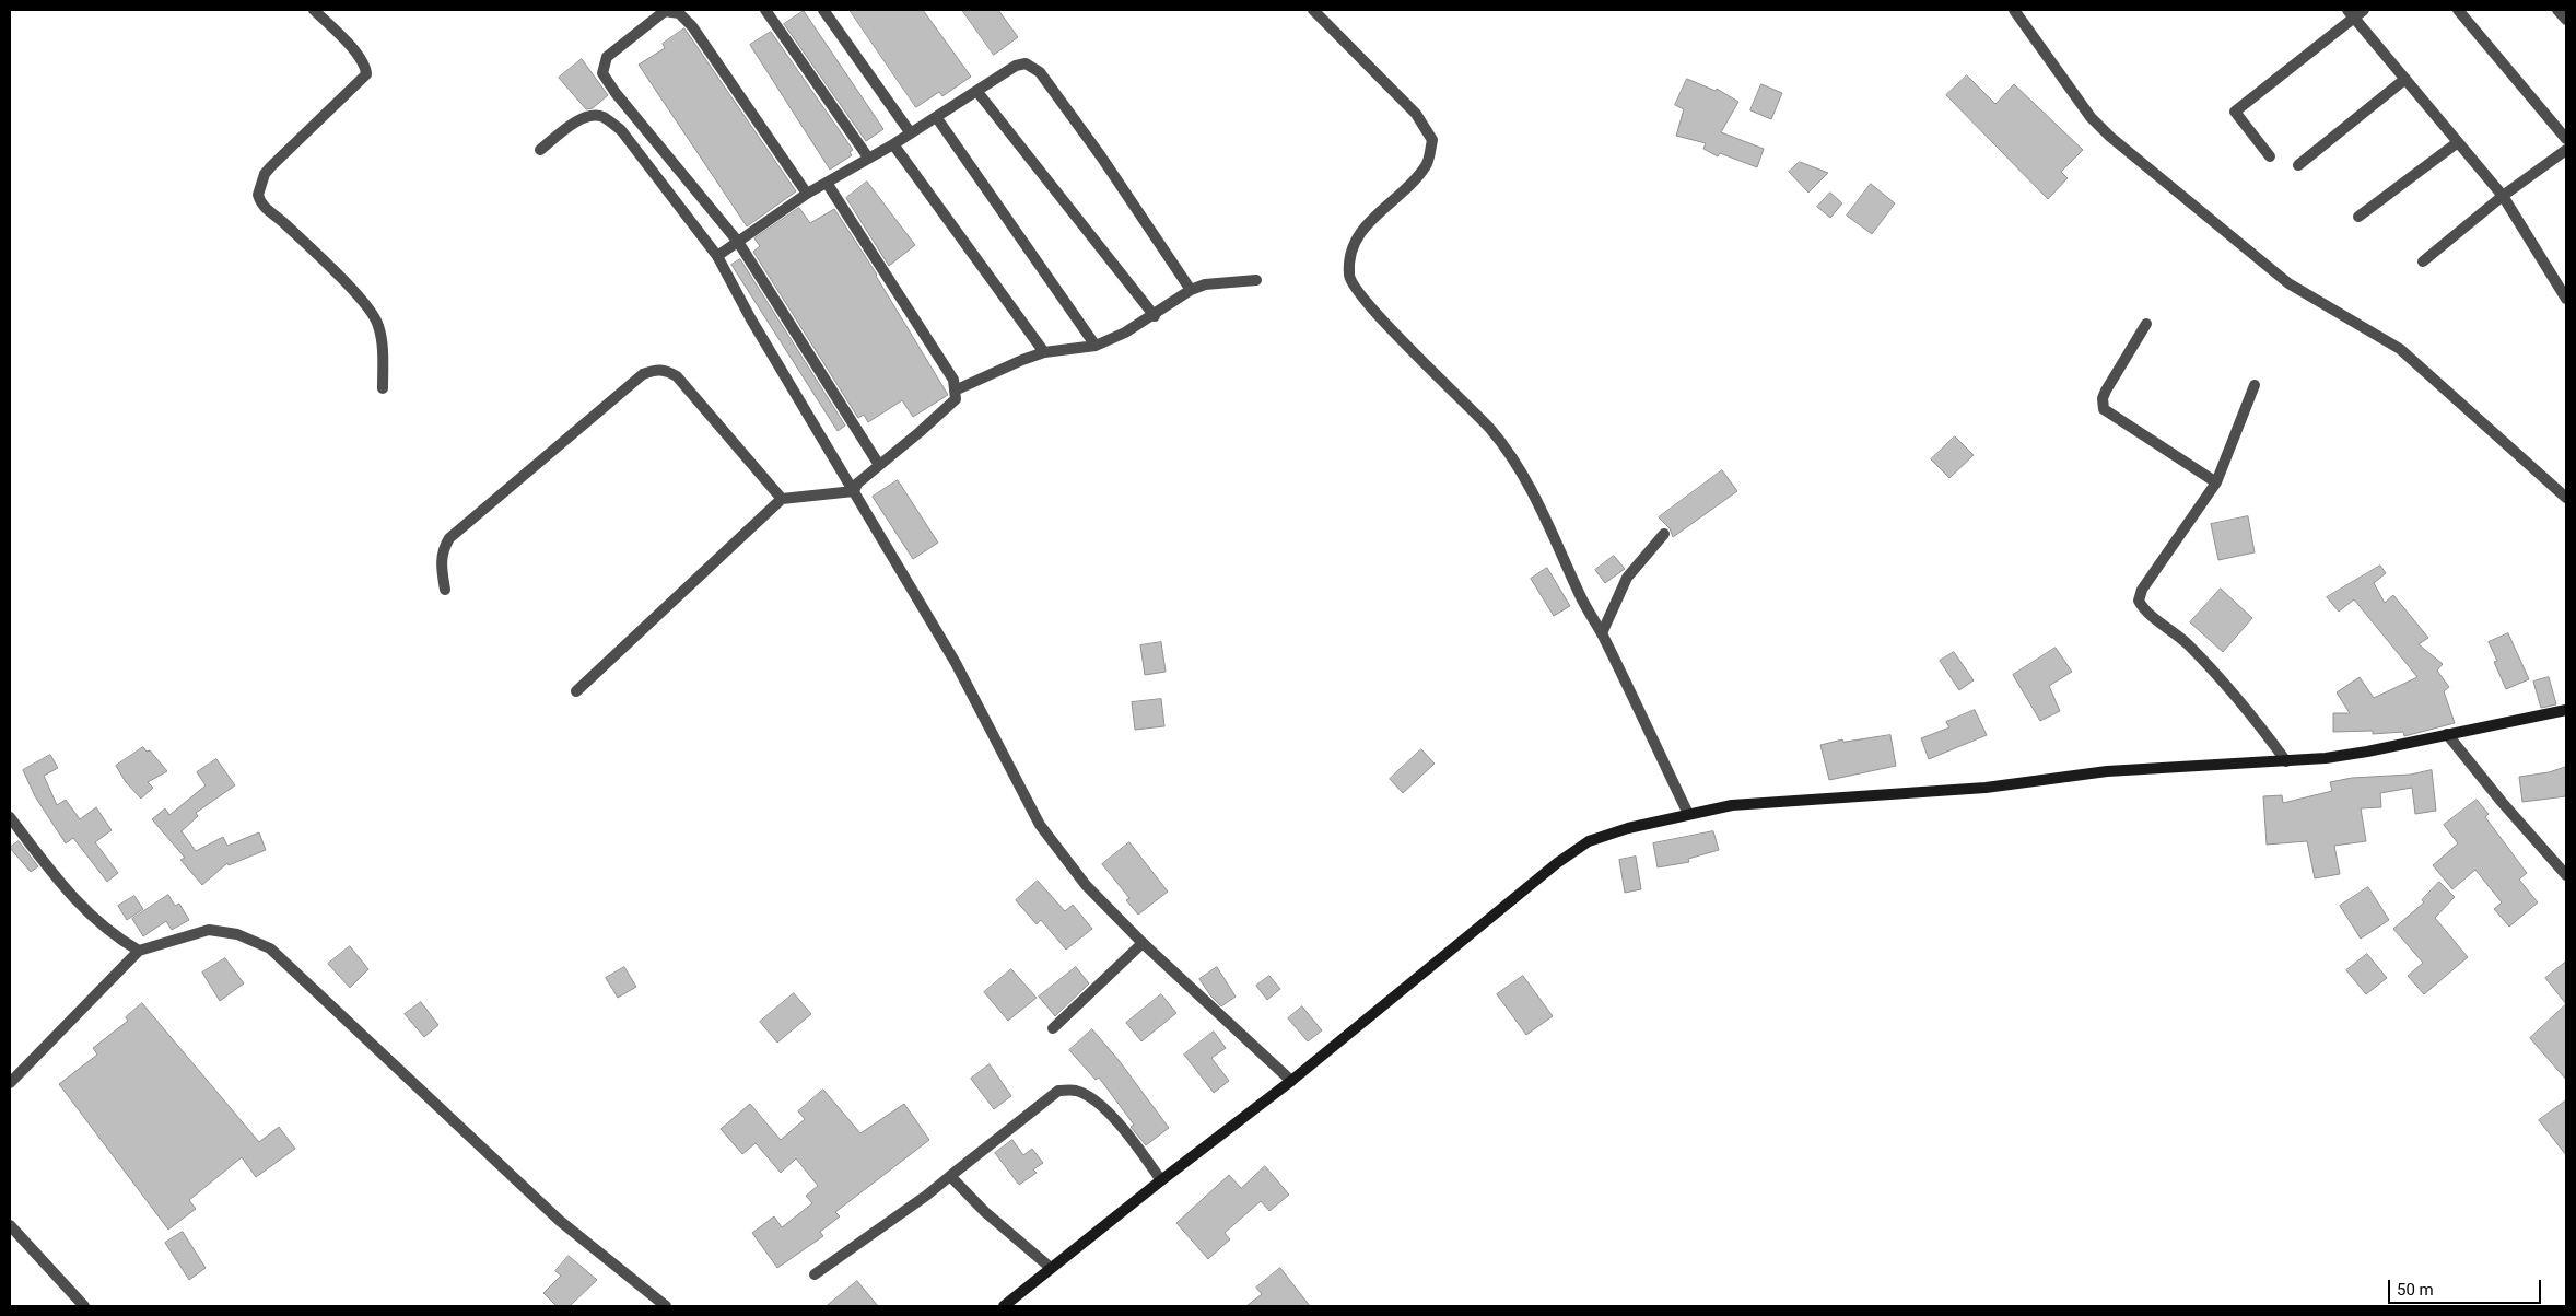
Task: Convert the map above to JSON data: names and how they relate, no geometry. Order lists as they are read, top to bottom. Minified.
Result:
{"scale_bar":"50 m"}
